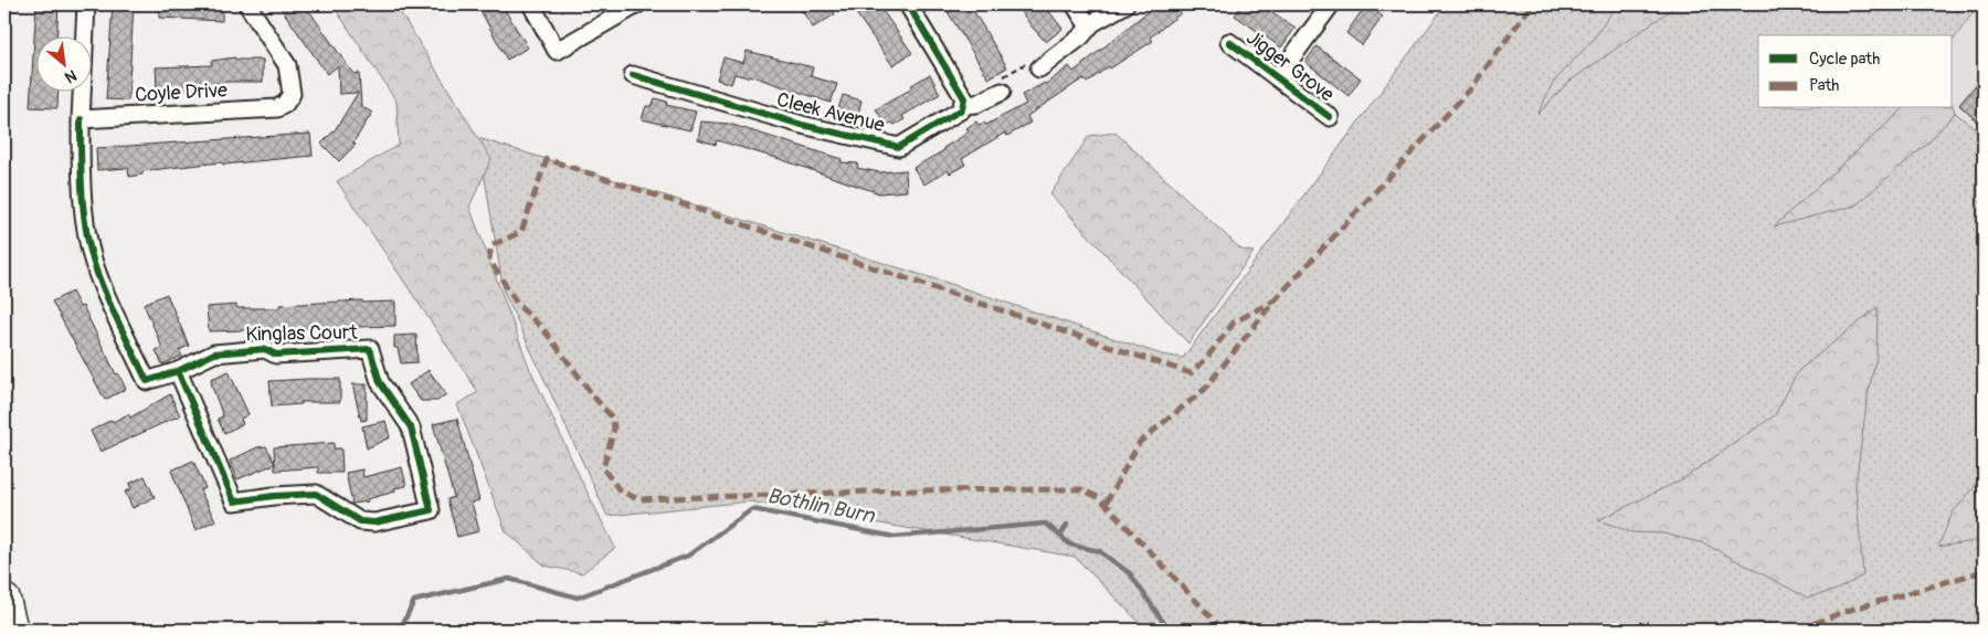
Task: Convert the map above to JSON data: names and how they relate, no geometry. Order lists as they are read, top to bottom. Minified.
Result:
{"streets":{"street":["Jigger Grove","Coyle Drive","Cleek Avenue","Kinglas Court"]},"crossings":[["Coyle Drive","Kinglas Court"]],"water":["Bothlin Burn"],"legend":["Cycle path","Path"],"north":"bottom right"}
